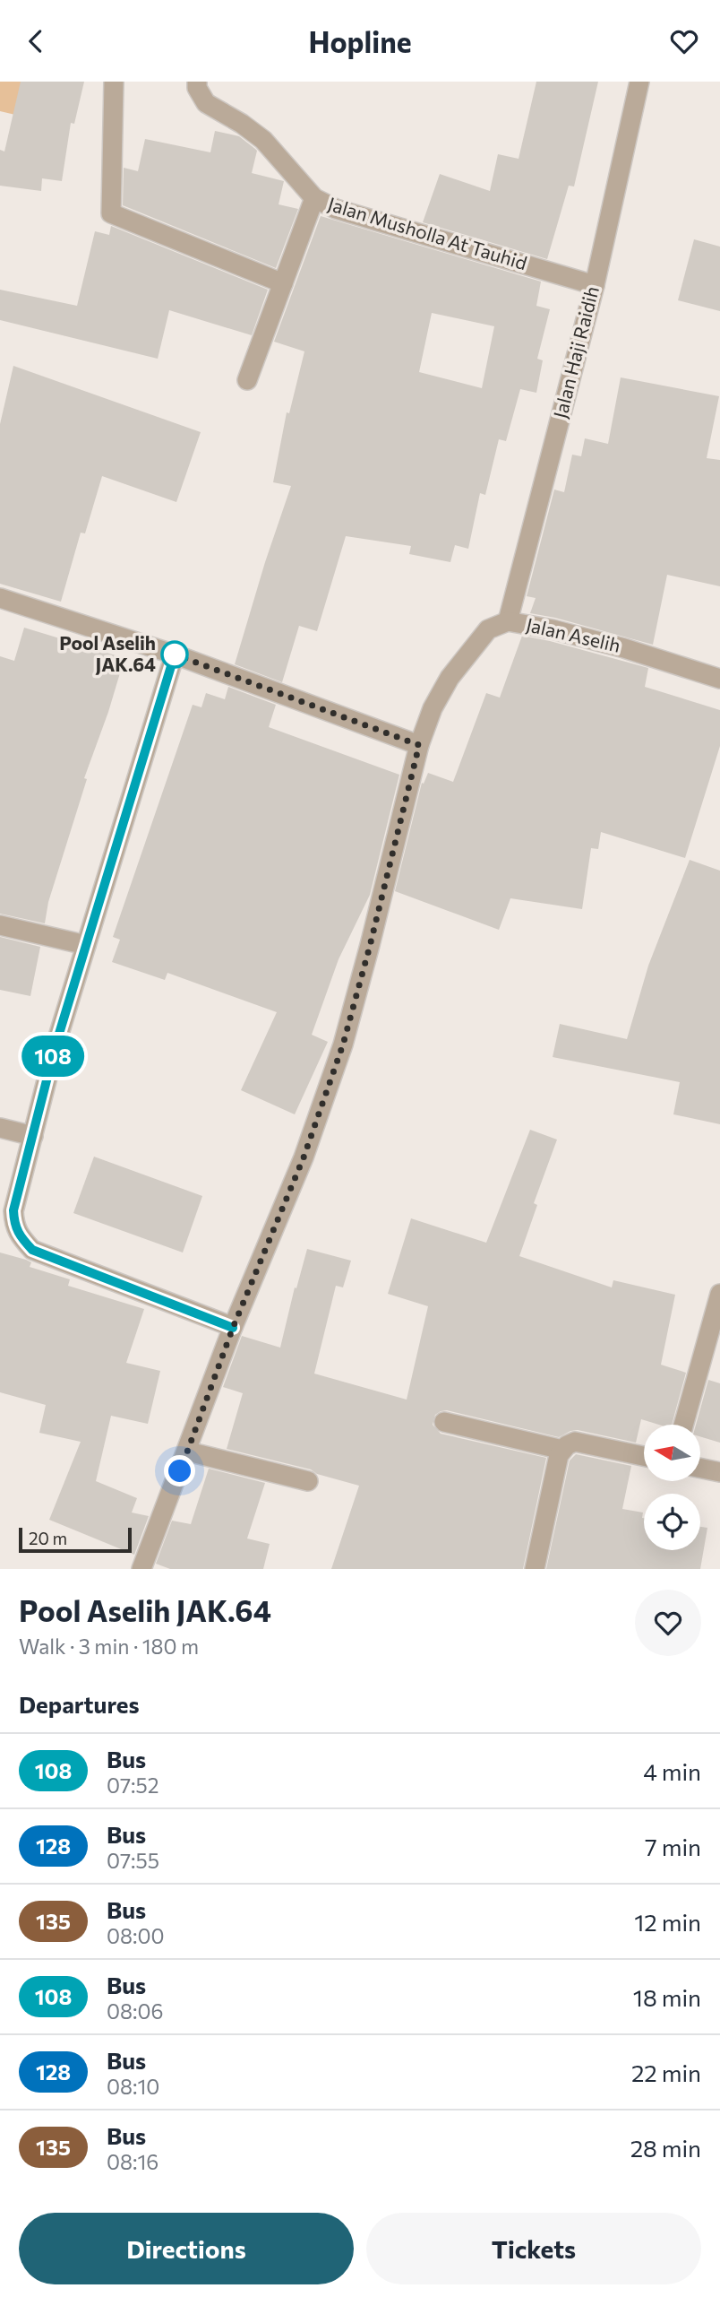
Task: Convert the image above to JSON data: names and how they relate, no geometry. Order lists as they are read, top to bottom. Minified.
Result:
{"streets":{"street":["Jalan Musholla At Tauhid","Jalan Haji Raidih","Jalan Aselih"]},"crossings":[["Jalan Musholla At Tauhid","Jalan Haji Raidih"],["Jalan Haji Raidih","Jalan Aselih"]],"places":["Pool Aselih JAK.64"],"lines":["bus line 108"],"scale_bar":"20 m","north":"left","page":{"header":"Hopline","on_map":"108","scale":"20 m","heading":[["Pool Aselih JAK.64","Walk · 3 min · 180 m"],"Departures"],"list":[{"mark":"108","name":"Bus","note":"07:52","value":"4 min"},{"mark":"128","name":"Bus","note":"07:55","value":"7 min"},{"mark":"135","name":"Bus","note":"08:00","value":"12 min"},{"mark":"108","name":"Bus","note":"08:06","value":"18 min"},{"mark":"128","name":"Bus","note":"08:10","value":"22 min"},{"mark":"135","name":"Bus","note":"08:16","value":"28 min"}],"buttons":["Directions","Tickets"]}}
